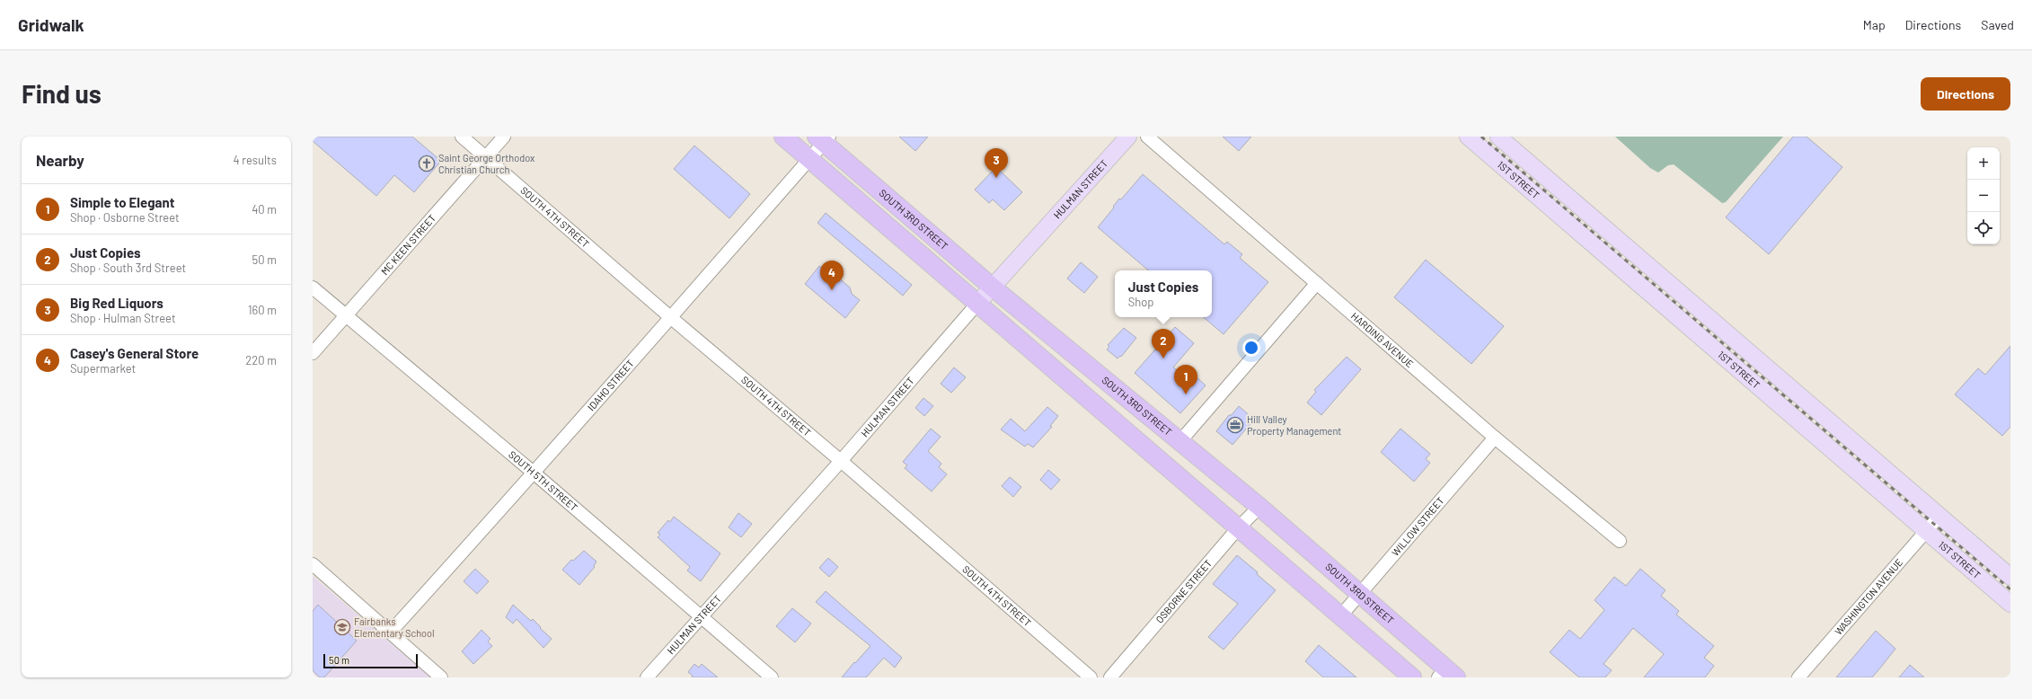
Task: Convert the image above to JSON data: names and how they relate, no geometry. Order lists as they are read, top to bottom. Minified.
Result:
{"streets":{"highway":["SOUTH 3RD STREET"],"main road":["1ST STREET","HULMAN STREET"],"street":["SOUTH 4TH STREET","MC KEEN STREET","HARDING AVENUE","IDAHO STREET","SOUTH 5TH STREET","WILLOW STREET","OSBORNE STREET","WASHINGTON AVENUE"]},"crossings":[["1ST STREET","WASHINGTON AVENUE"],["HULMAN STREET","SOUTH 4TH STREET"],["HULMAN STREET","SOUTH 3RD STREET"],["HULMAN STREET","SOUTH 5TH STREET"],["SOUTH 4TH STREET","MC KEEN STREET"],["SOUTH 4TH STREET","IDAHO STREET"],["SOUTH 3RD STREET","IDAHO STREET"],["SOUTH 3RD STREET","WILLOW STREET"],["SOUTH 3RD STREET","OSBORNE STREET"],["MC KEEN STREET","SOUTH 5TH STREET"],["HARDING AVENUE","WILLOW STREET"],["IDAHO STREET","SOUTH 5TH STREET"]],"places":{"church":["Saint George Orthodox Christian Church"],"office":["Hill Valley Property Management"],"school or university":["Fairbanks Elementary School"]},"scale_bar":"50 m","page":{"header":"Gridwalk","nav":["Map","Directions","Saved"],"buttons":"Directions","title":"Find us","heading":["Nearby","4 results"],"map_buttons":["+","−"],"pins":["3","4","2","1"],"list":[{"mark":"1","name":"Simple to Elegant","note":"Shop · Osborne Street","value":"40 m"},{"mark":"2","name":"Just Copies","note":"Shop · South 3rd Street","value":"50 m"},{"mark":"3","name":"Big Red Liquors","note":"Shop · Hulman Street","value":"160 m"},{"mark":"4","name":"Casey's General Store","note":"Supermarket","value":"220 m"}],"popup":["Just Copies","Shop"],"scale":"50 m"}}
